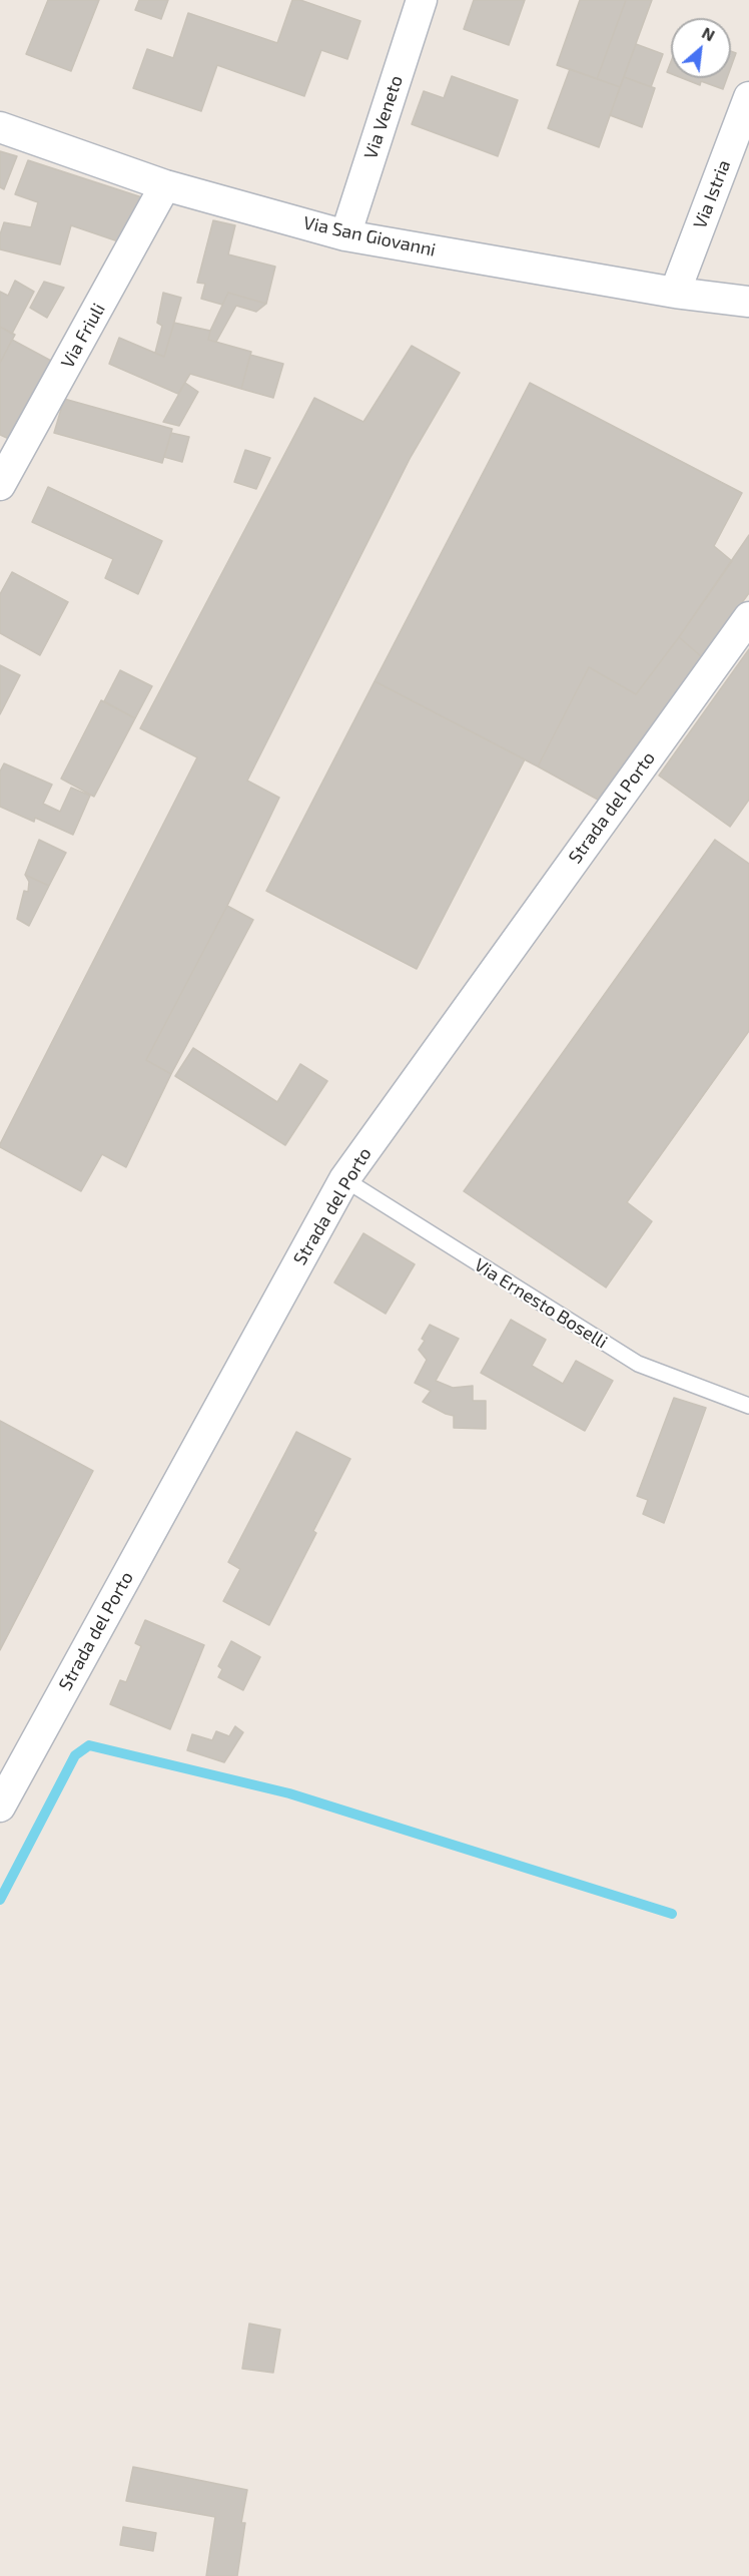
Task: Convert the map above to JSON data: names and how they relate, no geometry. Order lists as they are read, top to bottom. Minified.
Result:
{"streets":{"street":["Via Veneto","Via Istria","Via San Giovanni","Via Friuli","Strada del Porto"],"lane":["Via Ernesto Boselli"]},"crossings":[["Via Veneto","Via San Giovanni"],["Via Istria","Via San Giovanni"],["Via San Giovanni","Via Friuli"],["Strada del Porto","Via Ernesto Boselli"]],"north":"top right"}
